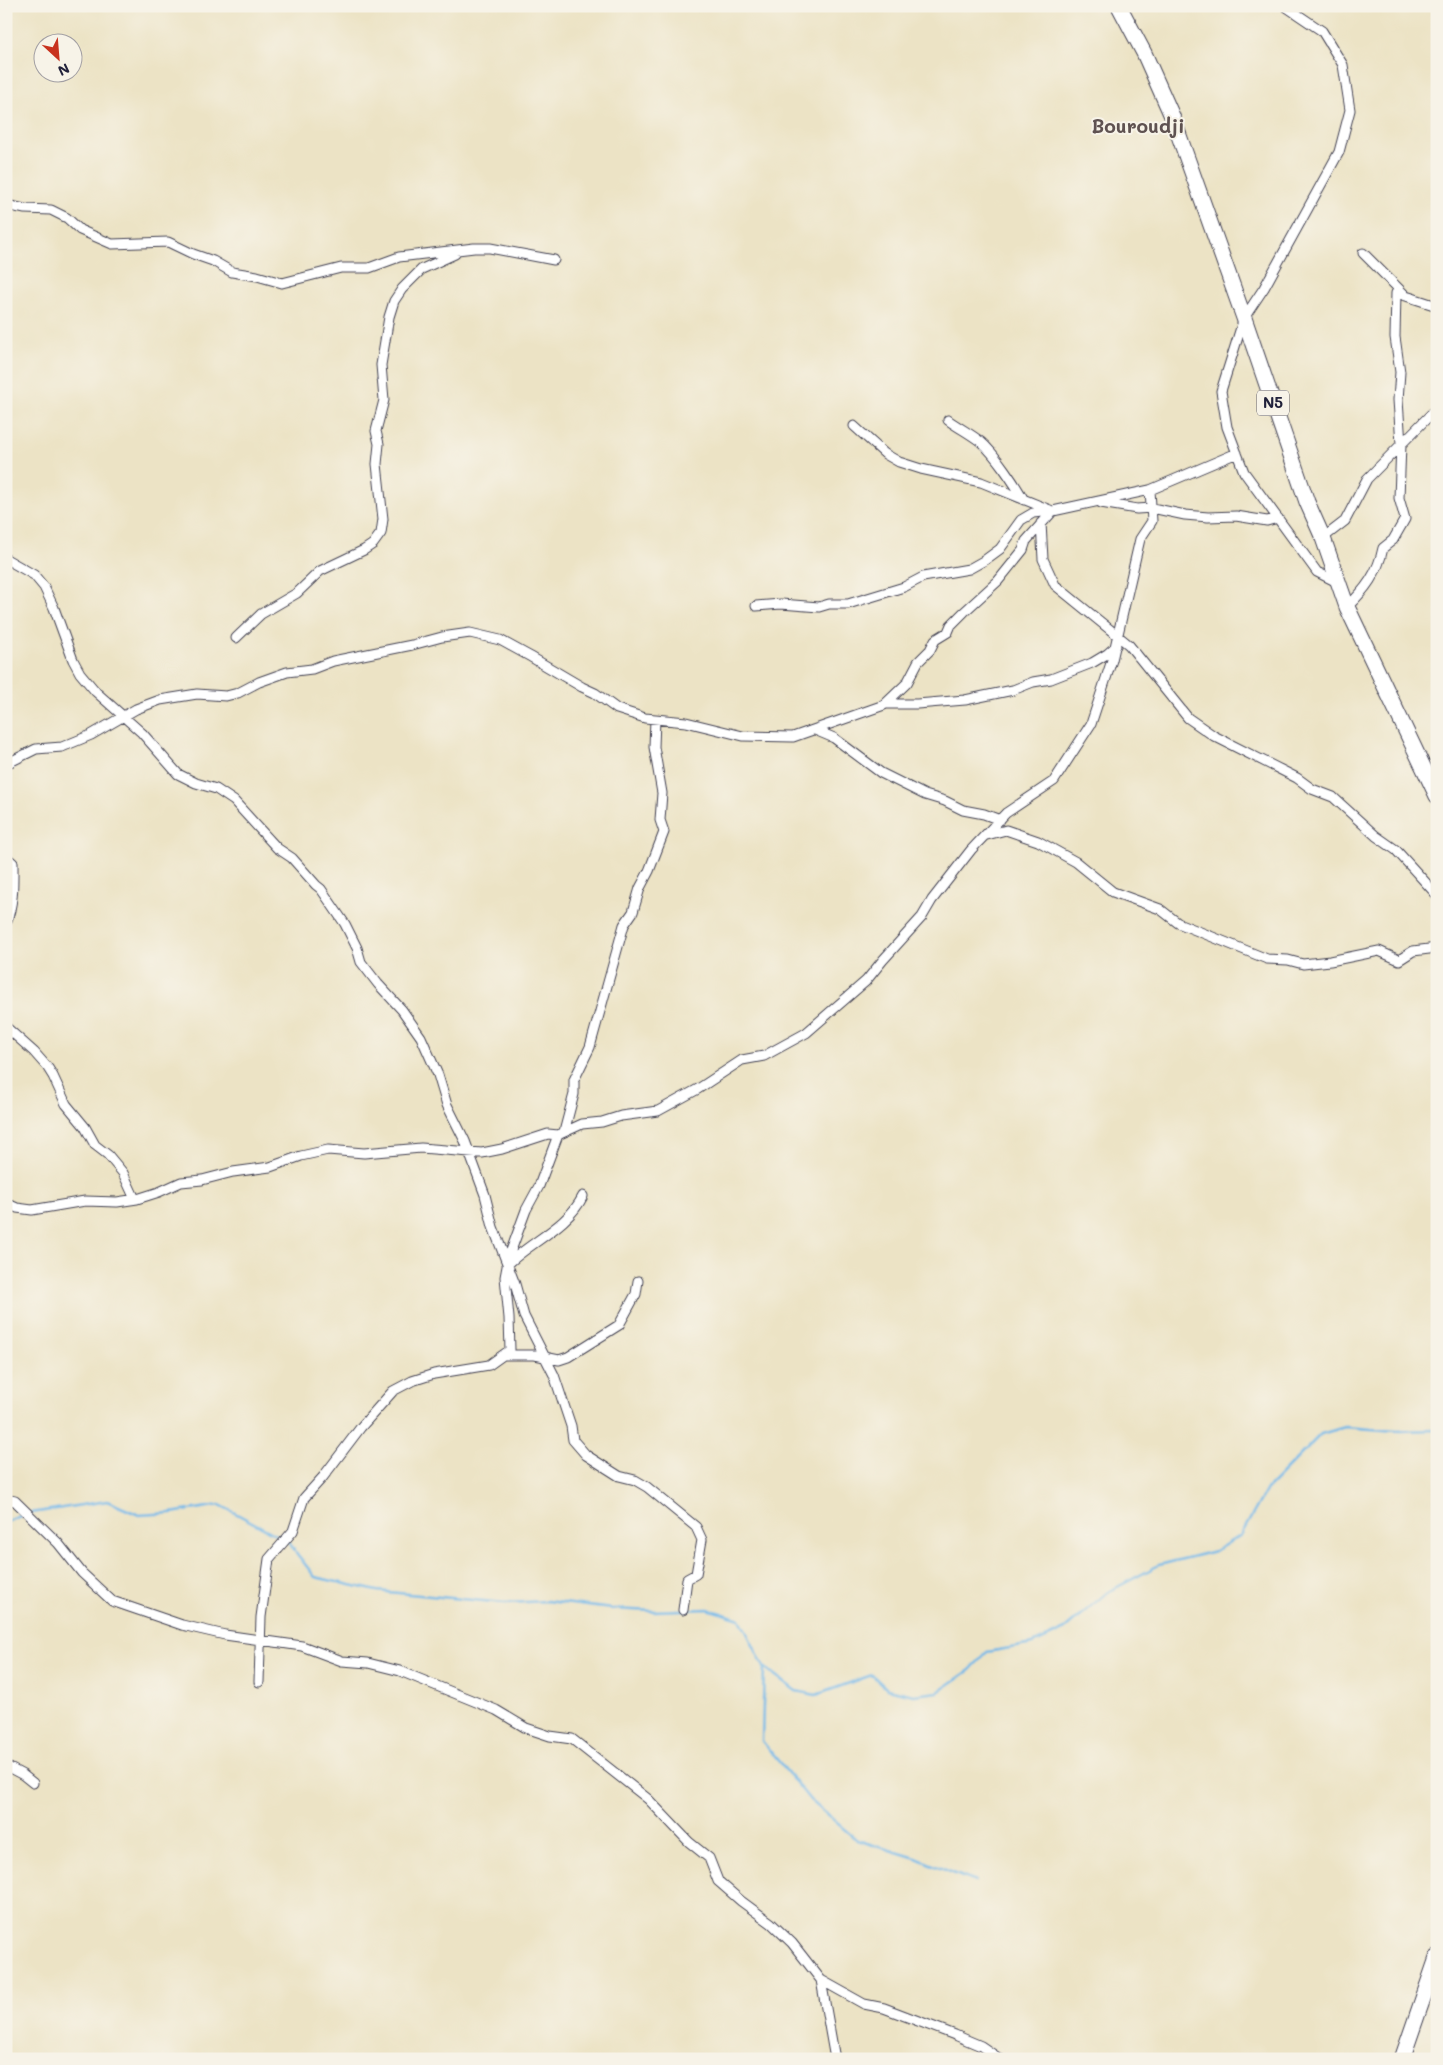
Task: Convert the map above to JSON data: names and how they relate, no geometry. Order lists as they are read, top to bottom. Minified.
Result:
{"streets":{"highway":["N5"]},"districts":["Bouroudji"],"north":"bottom right"}
